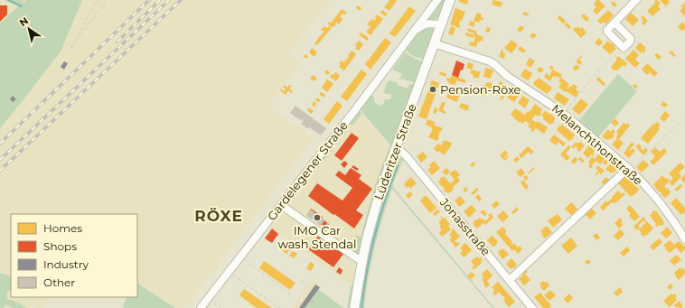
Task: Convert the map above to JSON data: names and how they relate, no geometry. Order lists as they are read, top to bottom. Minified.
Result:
{"streets":{"main road":["Lüderitzer Straße"],"street":["Melanchthonstraße","Gardelegener Straße","Jonasstraße"]},"crossings":[["Melanchthonstraße","Lüderitzer Straße"],["Lüderitzer Straße","Gardelegener Straße"],["Lüderitzer Straße","Jonasstraße"]],"districts":["RÖXE"],"places":["Pension-Röxe","IMO Car wash Stendal"],"legend":["Homes","Shops","Industry","Other"],"north":"top left"}
